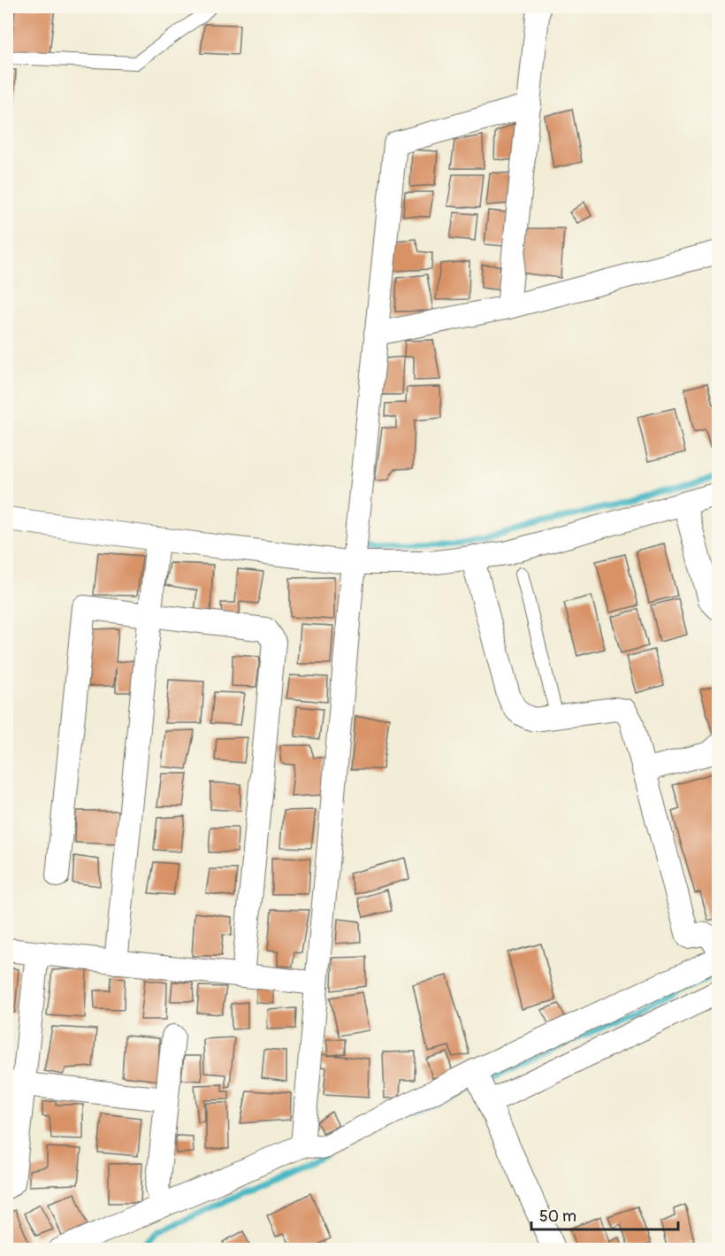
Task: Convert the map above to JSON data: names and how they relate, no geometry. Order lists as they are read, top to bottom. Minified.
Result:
{"scale_bar":"50 m"}
